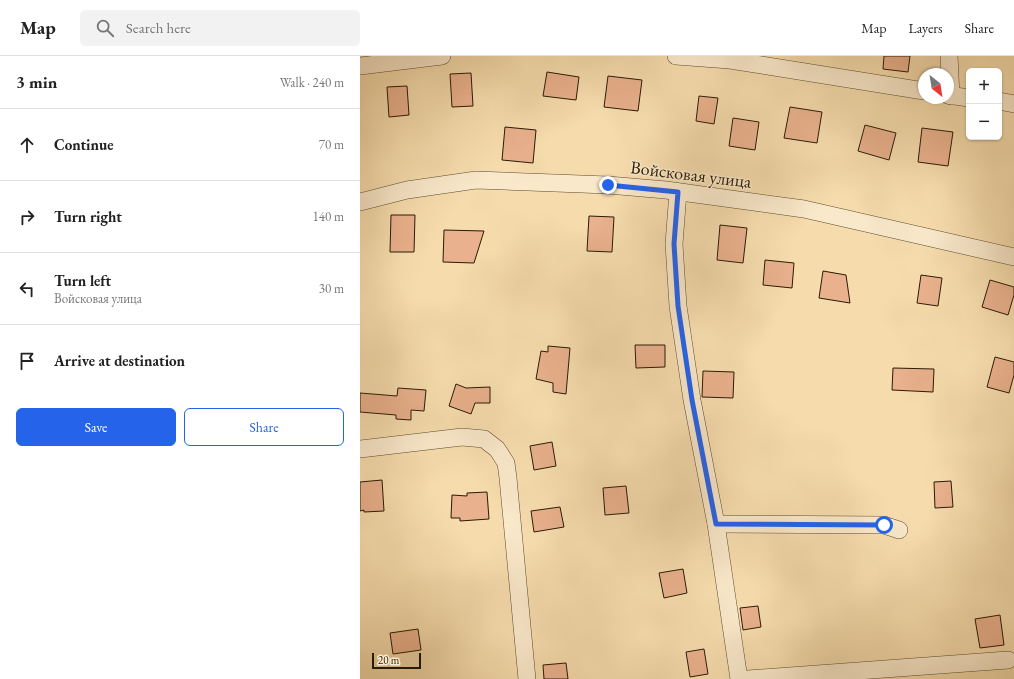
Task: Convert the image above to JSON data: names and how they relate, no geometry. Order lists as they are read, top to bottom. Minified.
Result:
{"streets":{"street":["Войсковая улица"]},"scale_bar":"20 m","north":"bottom right","page":{"header":"Map","search":"Search here","nav":["Map","Layers","Share"],"heading":["3 min","Walk · 240 m"],"map_buttons":["+","−"],"list":[["Continue","70 m"],["Turn right","140 m"],["Turn left","Войсковая улица","30 m"],"Arrive at destination"],"buttons":["Save","Share"],"scale":"20 m"}}
